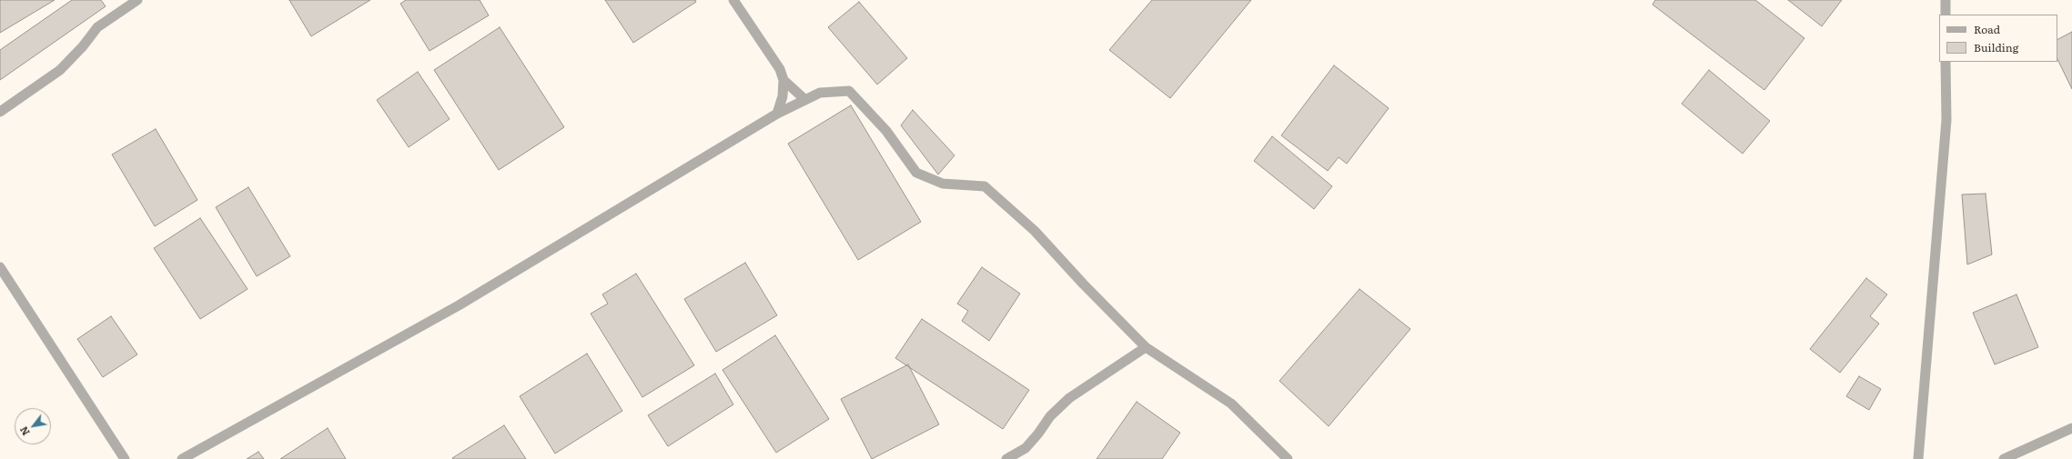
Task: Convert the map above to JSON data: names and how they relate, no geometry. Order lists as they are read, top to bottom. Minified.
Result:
{"legend":["Road","Building"],"north":"bottom left"}
